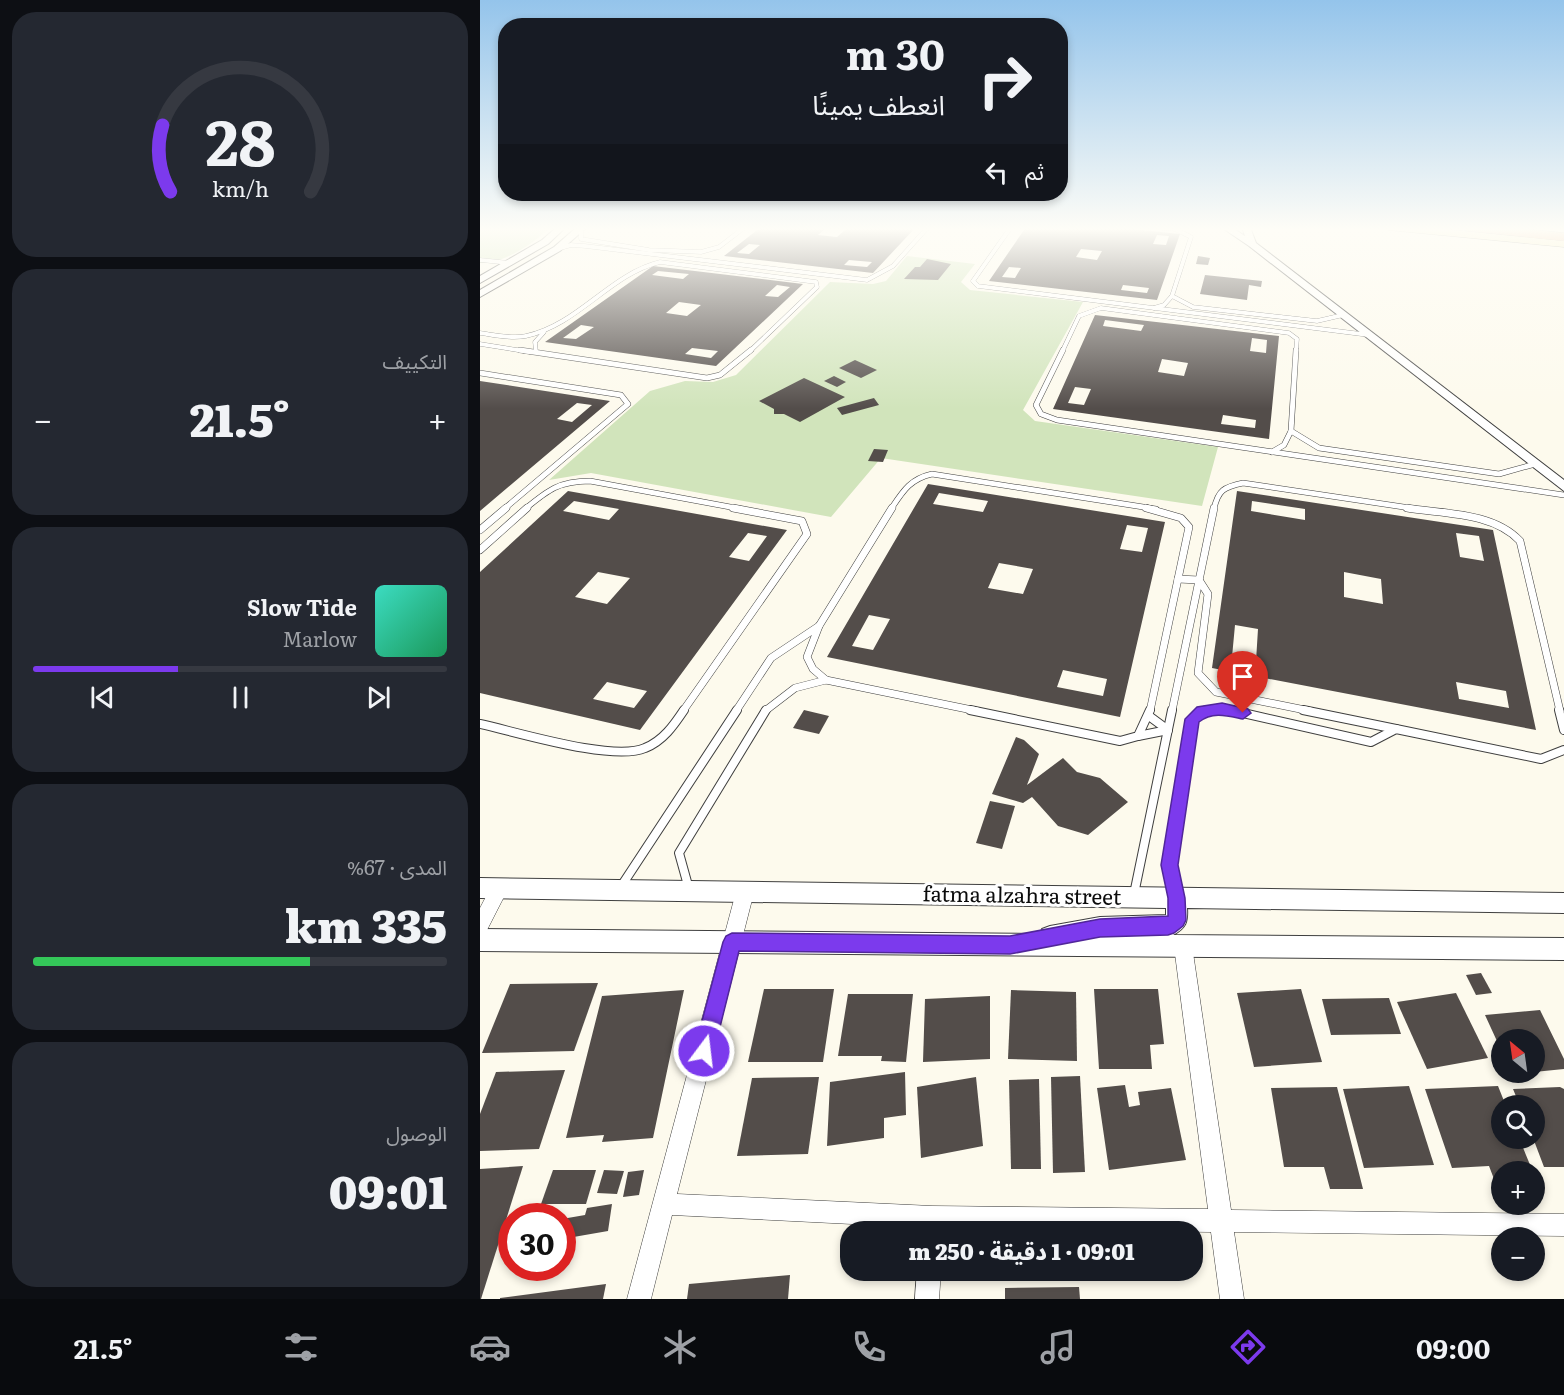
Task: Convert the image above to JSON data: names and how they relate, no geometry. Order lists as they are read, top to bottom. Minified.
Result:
{"streets":{"street":["fatma alzahra street"]},"north":"top left","page":{"turn":["30 m","انعطف يمينًا"],"then":"ثم","tile":["التكييف",["المدى · 67%","335 km"],["الوصول","09:01"]],"heat":["−","21.5°","+"],"song":["Slow Tide","Marlow"],"map_buttons":["+","−"],"limit":"30","trip":"09:01 · 1 دقيقة · 250 m","tabs":["09:00","21.5°"],"gauge":["28","km/h"]}}
